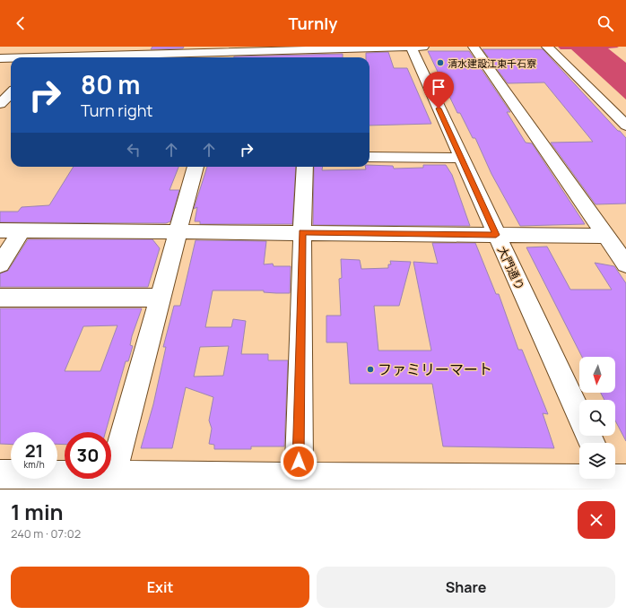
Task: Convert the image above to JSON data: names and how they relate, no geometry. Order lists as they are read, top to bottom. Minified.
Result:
{"streets":{"street":["大門通り"]},"places":["清水建設江東千石寮","ファミリーマート"],"north":"bottom","page":{"header":"Turnly","turn":["80 m","Turn right"],"speed":"21 km/h","limit":"30","heading":["1 min","240 m · 07:02"],"buttons":["Exit","Share"]}}
